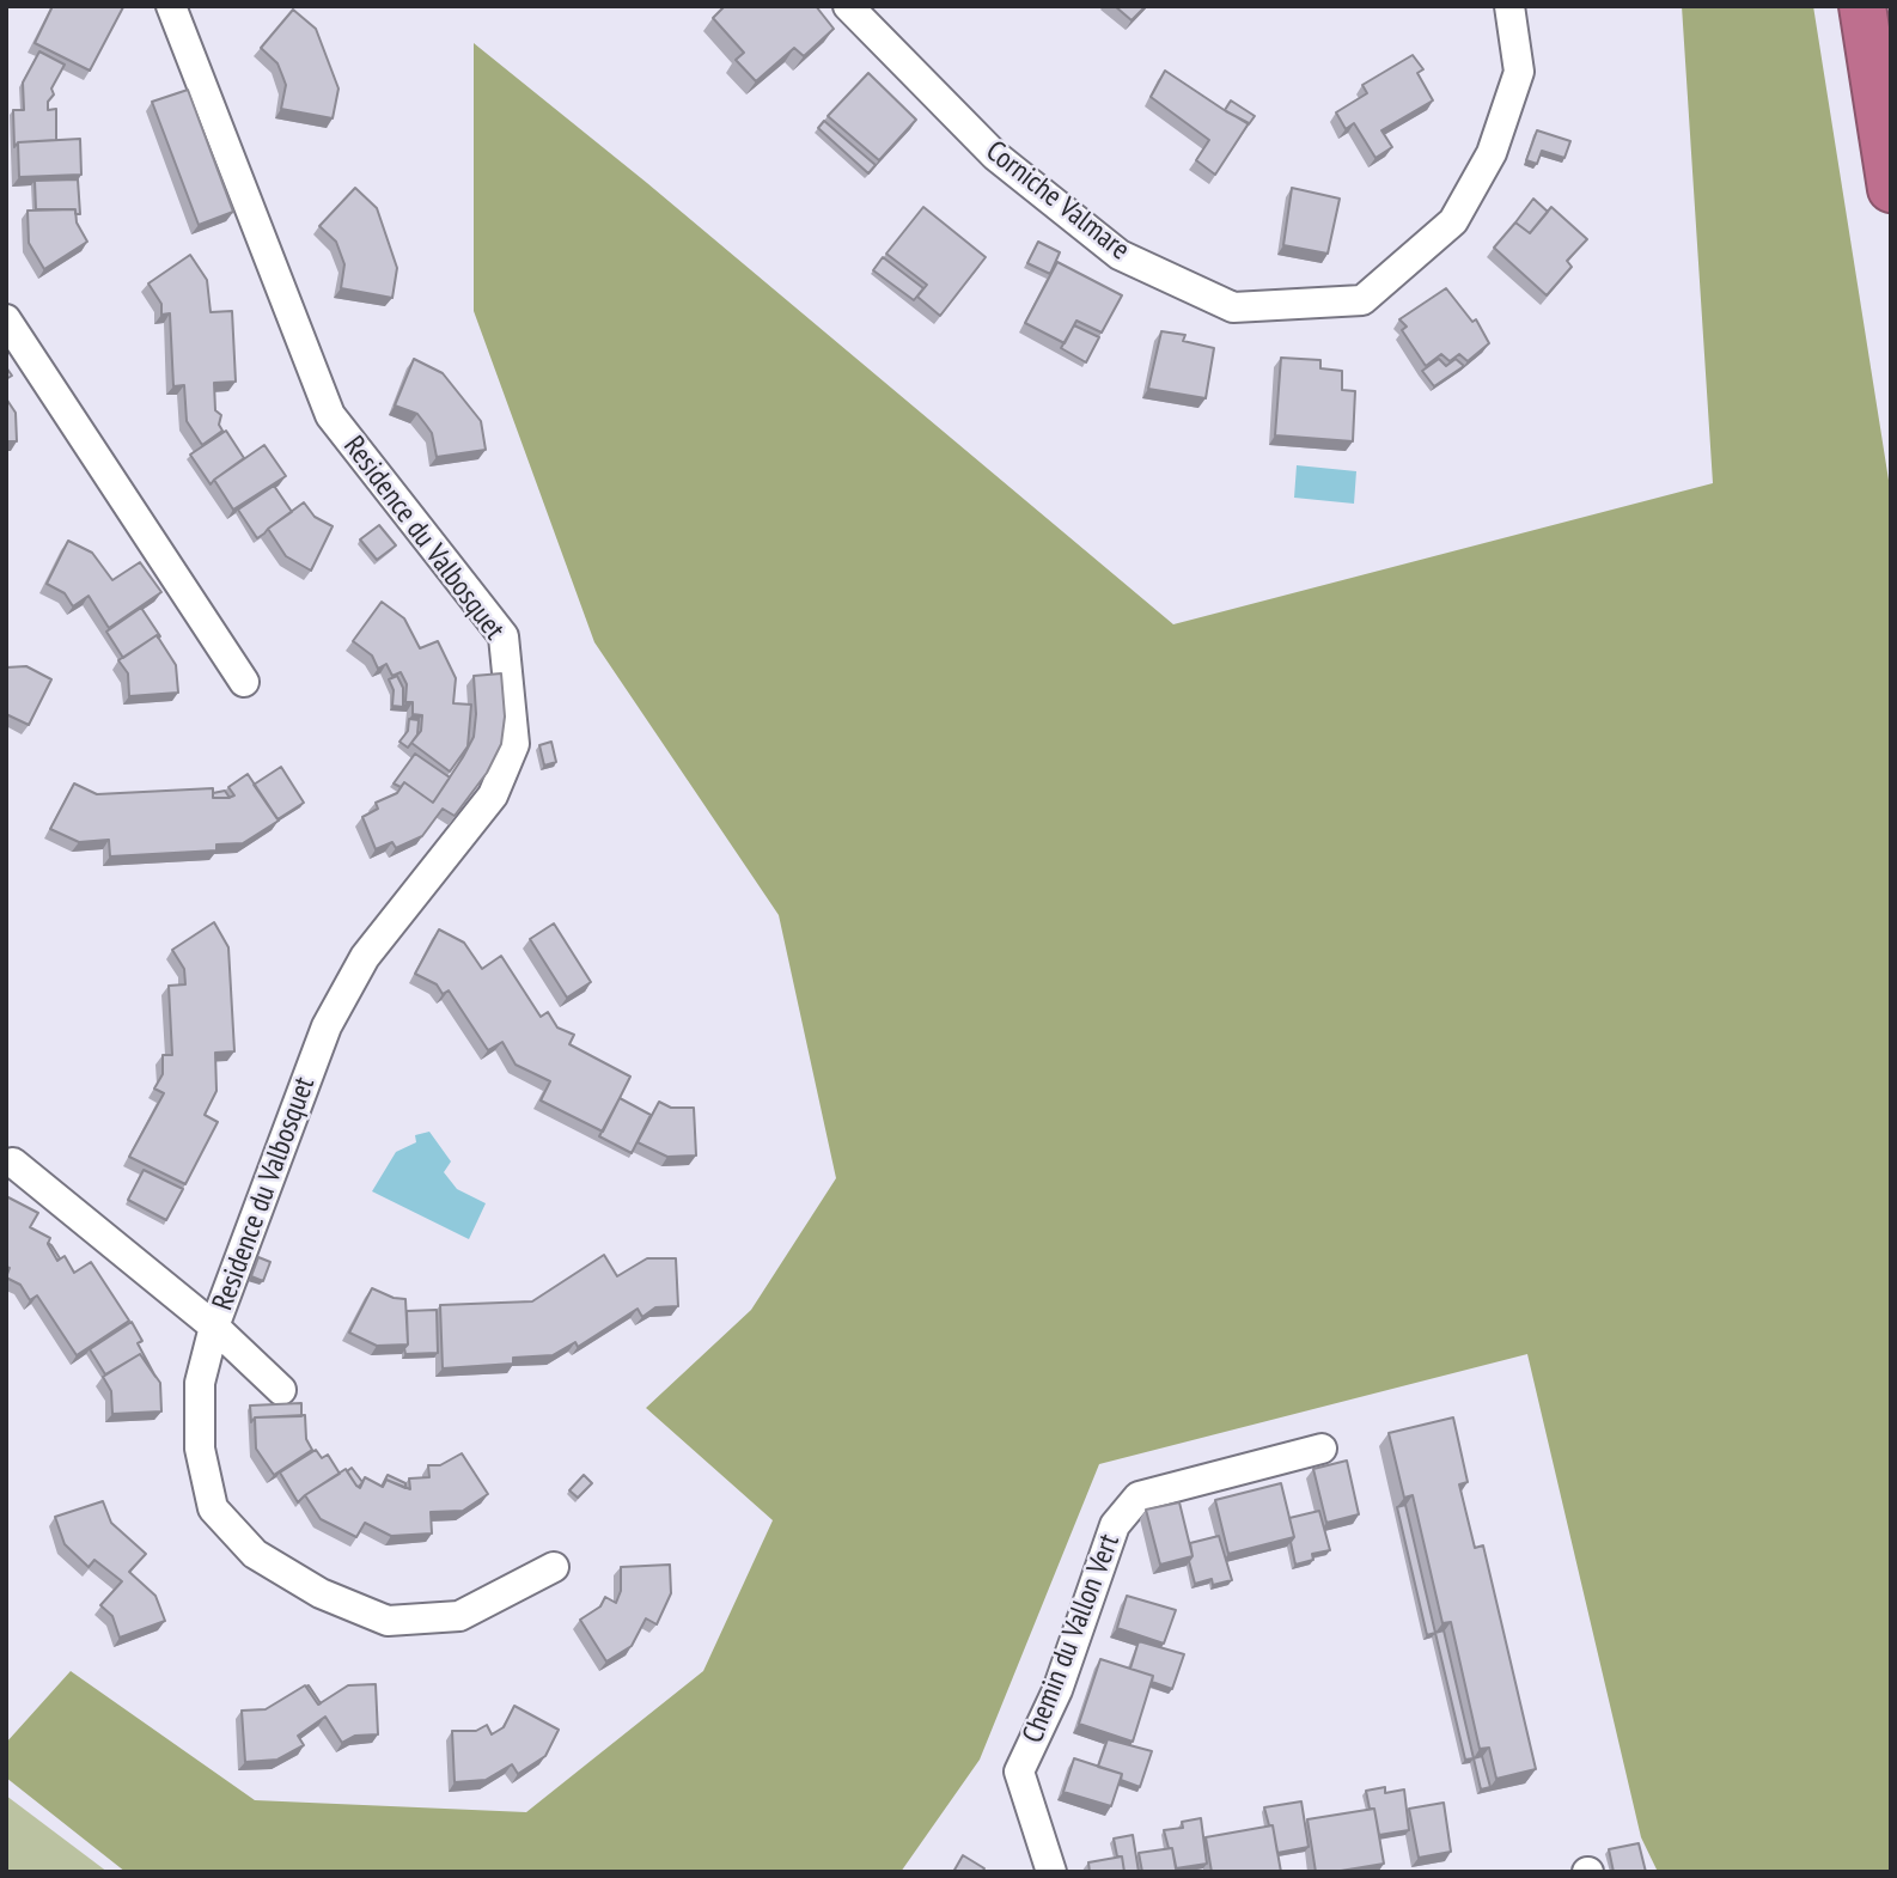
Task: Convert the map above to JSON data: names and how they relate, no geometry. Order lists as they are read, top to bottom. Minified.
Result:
{"streets":{"street":["Corniche Valmare","Residence du Valbosquet","Chemin du Vallon Vert"]}}
